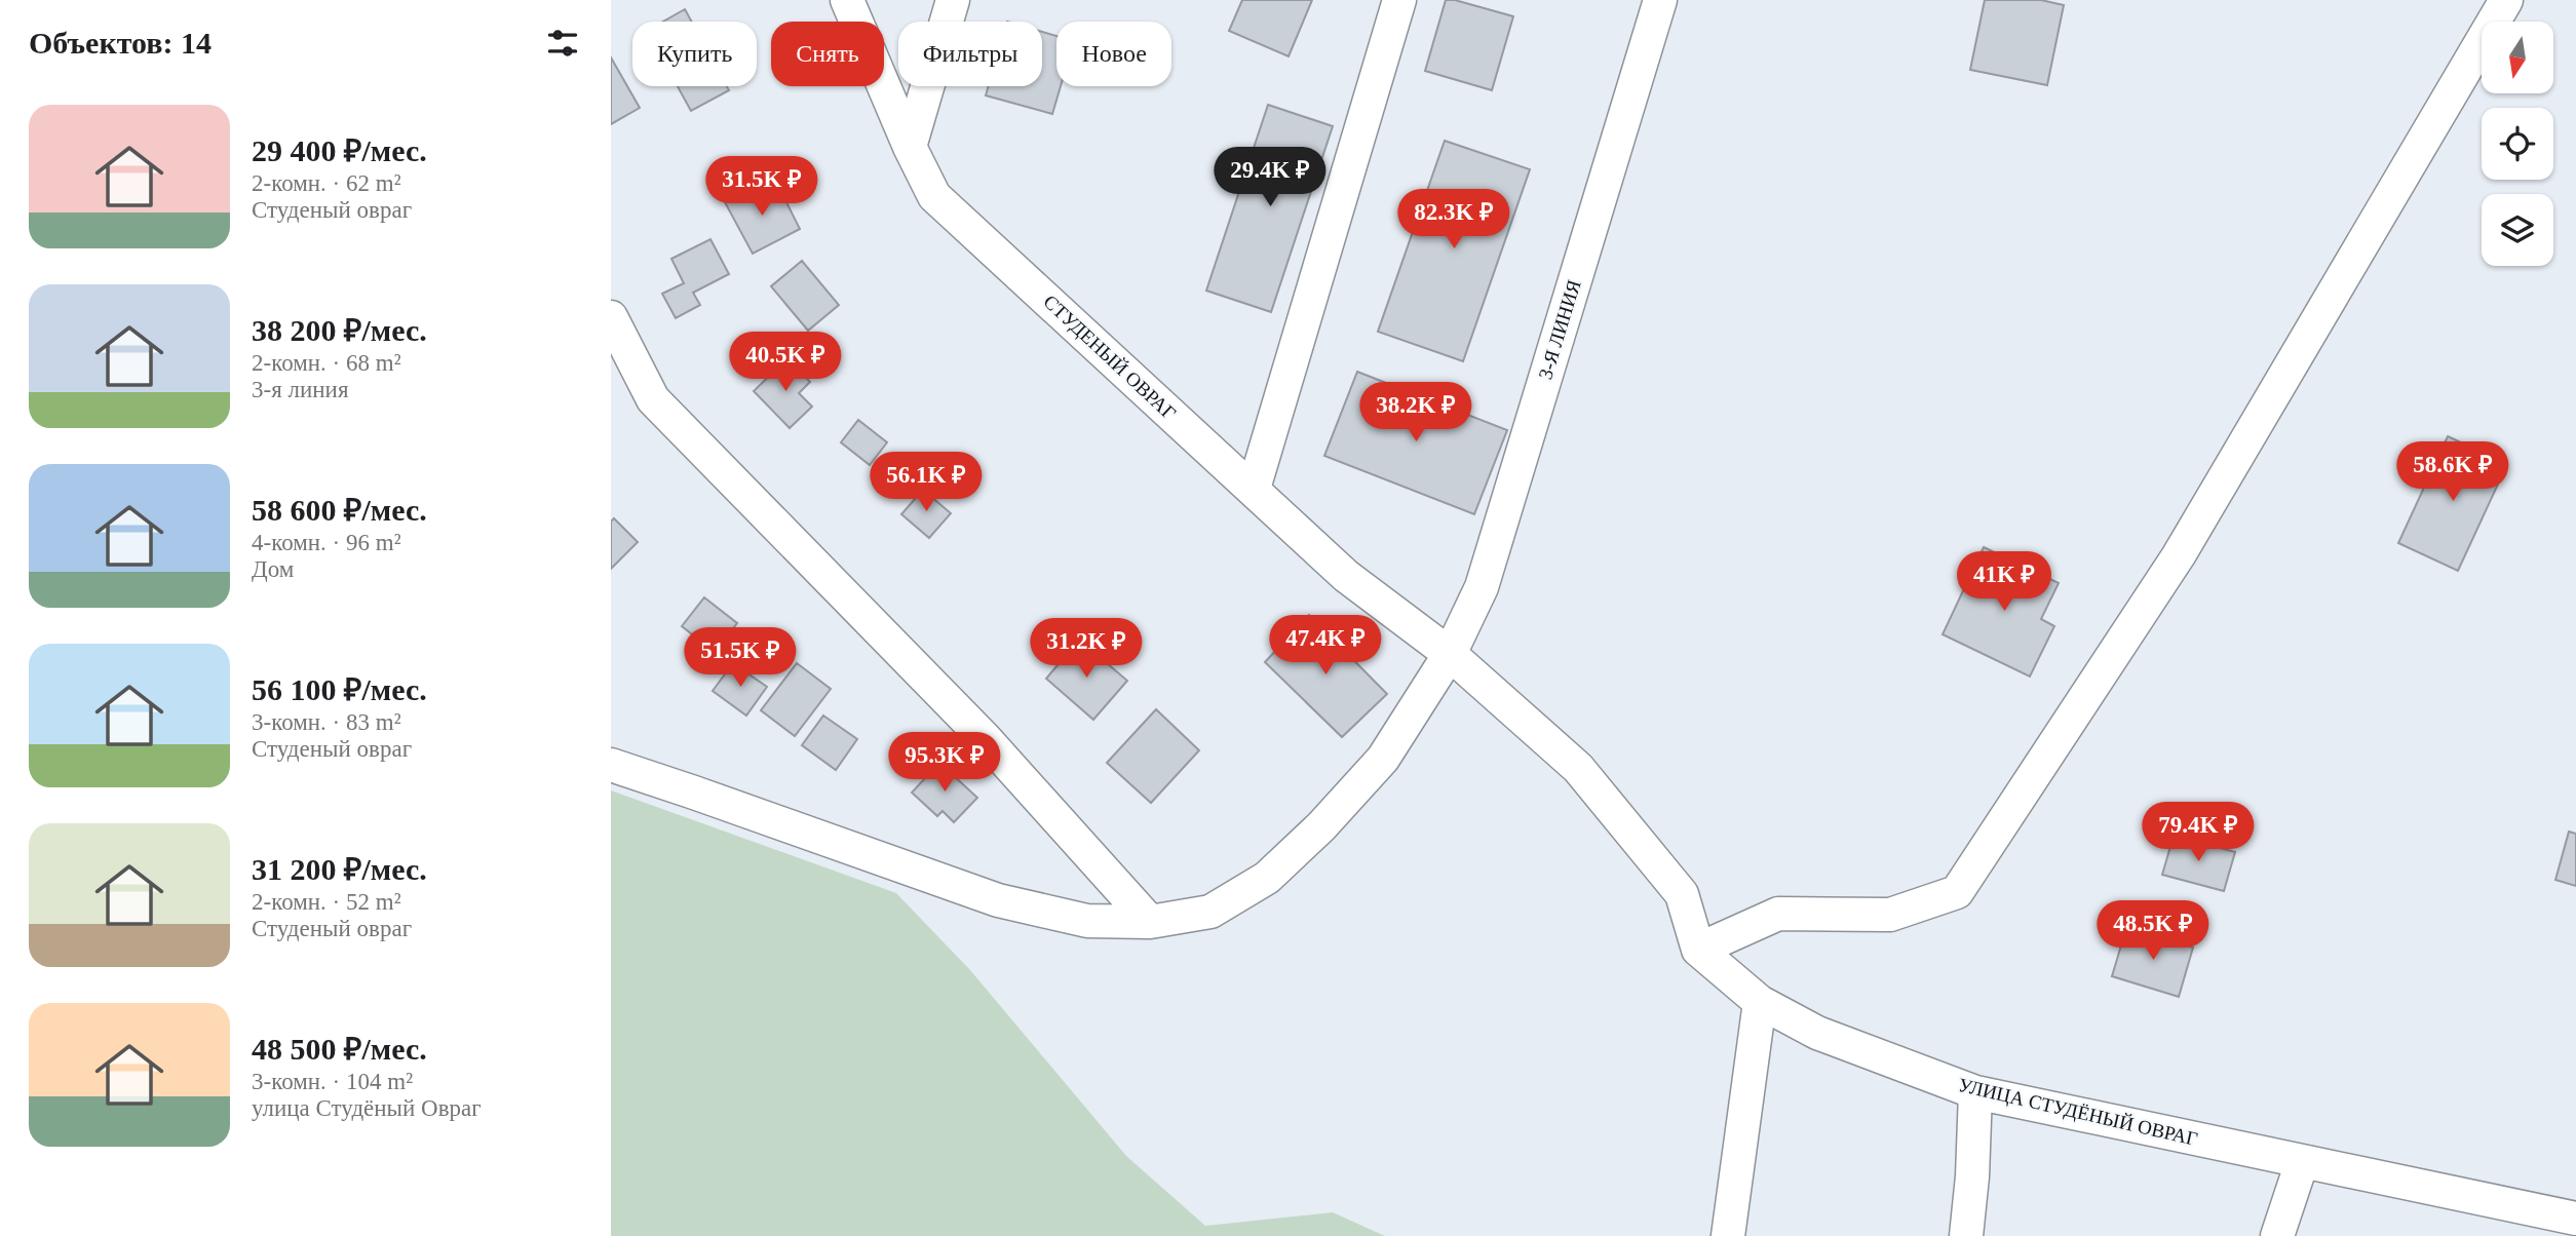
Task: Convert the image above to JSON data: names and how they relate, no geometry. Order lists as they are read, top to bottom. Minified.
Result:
{"streets":{"street":["3-Я ЛИНИЯ","СТУДЕНЫЙ ОВРАГ","УЛИЦА СТУДЁНЫЙ ОВРАГ"]},"crossings":[["3-Я ЛИНИЯ","СТУДЕНЫЙ ОВРАГ"]],"north":"bottom","page":{"heading":"Объектов: 14","chip":["Купить","Снять","Фильтры","Новое"],"list":[{"name":"29 400 ₽/мес.","note":"2-комн. · 62 m² · Студеный овраг"},{"name":"38 200 ₽/мес.","note":"2-комн. · 68 m² · 3-я линия"},{"name":"58 600 ₽/мес.","note":"4-комн. · 96 m² · Дом"},{"name":"56 100 ₽/мес.","note":"3-комн. · 83 m² · Студеный овраг"},{"name":"31 200 ₽/мес.","note":"2-комн. · 52 m² · Студеный овраг"},{"name":"48 500 ₽/мес.","note":"3-комн. · 104 m² · улица Студёный Овраг"}],"price":["29.4K ₽","31.5K ₽","82.3K ₽","40.5K ₽","38.2K ₽","58.6K ₽","56.1K ₽","41K ₽","47.4K ₽","31.2K ₽","51.5K ₽","95.3K ₽","79.4K ₽","48.5K ₽"]}}
